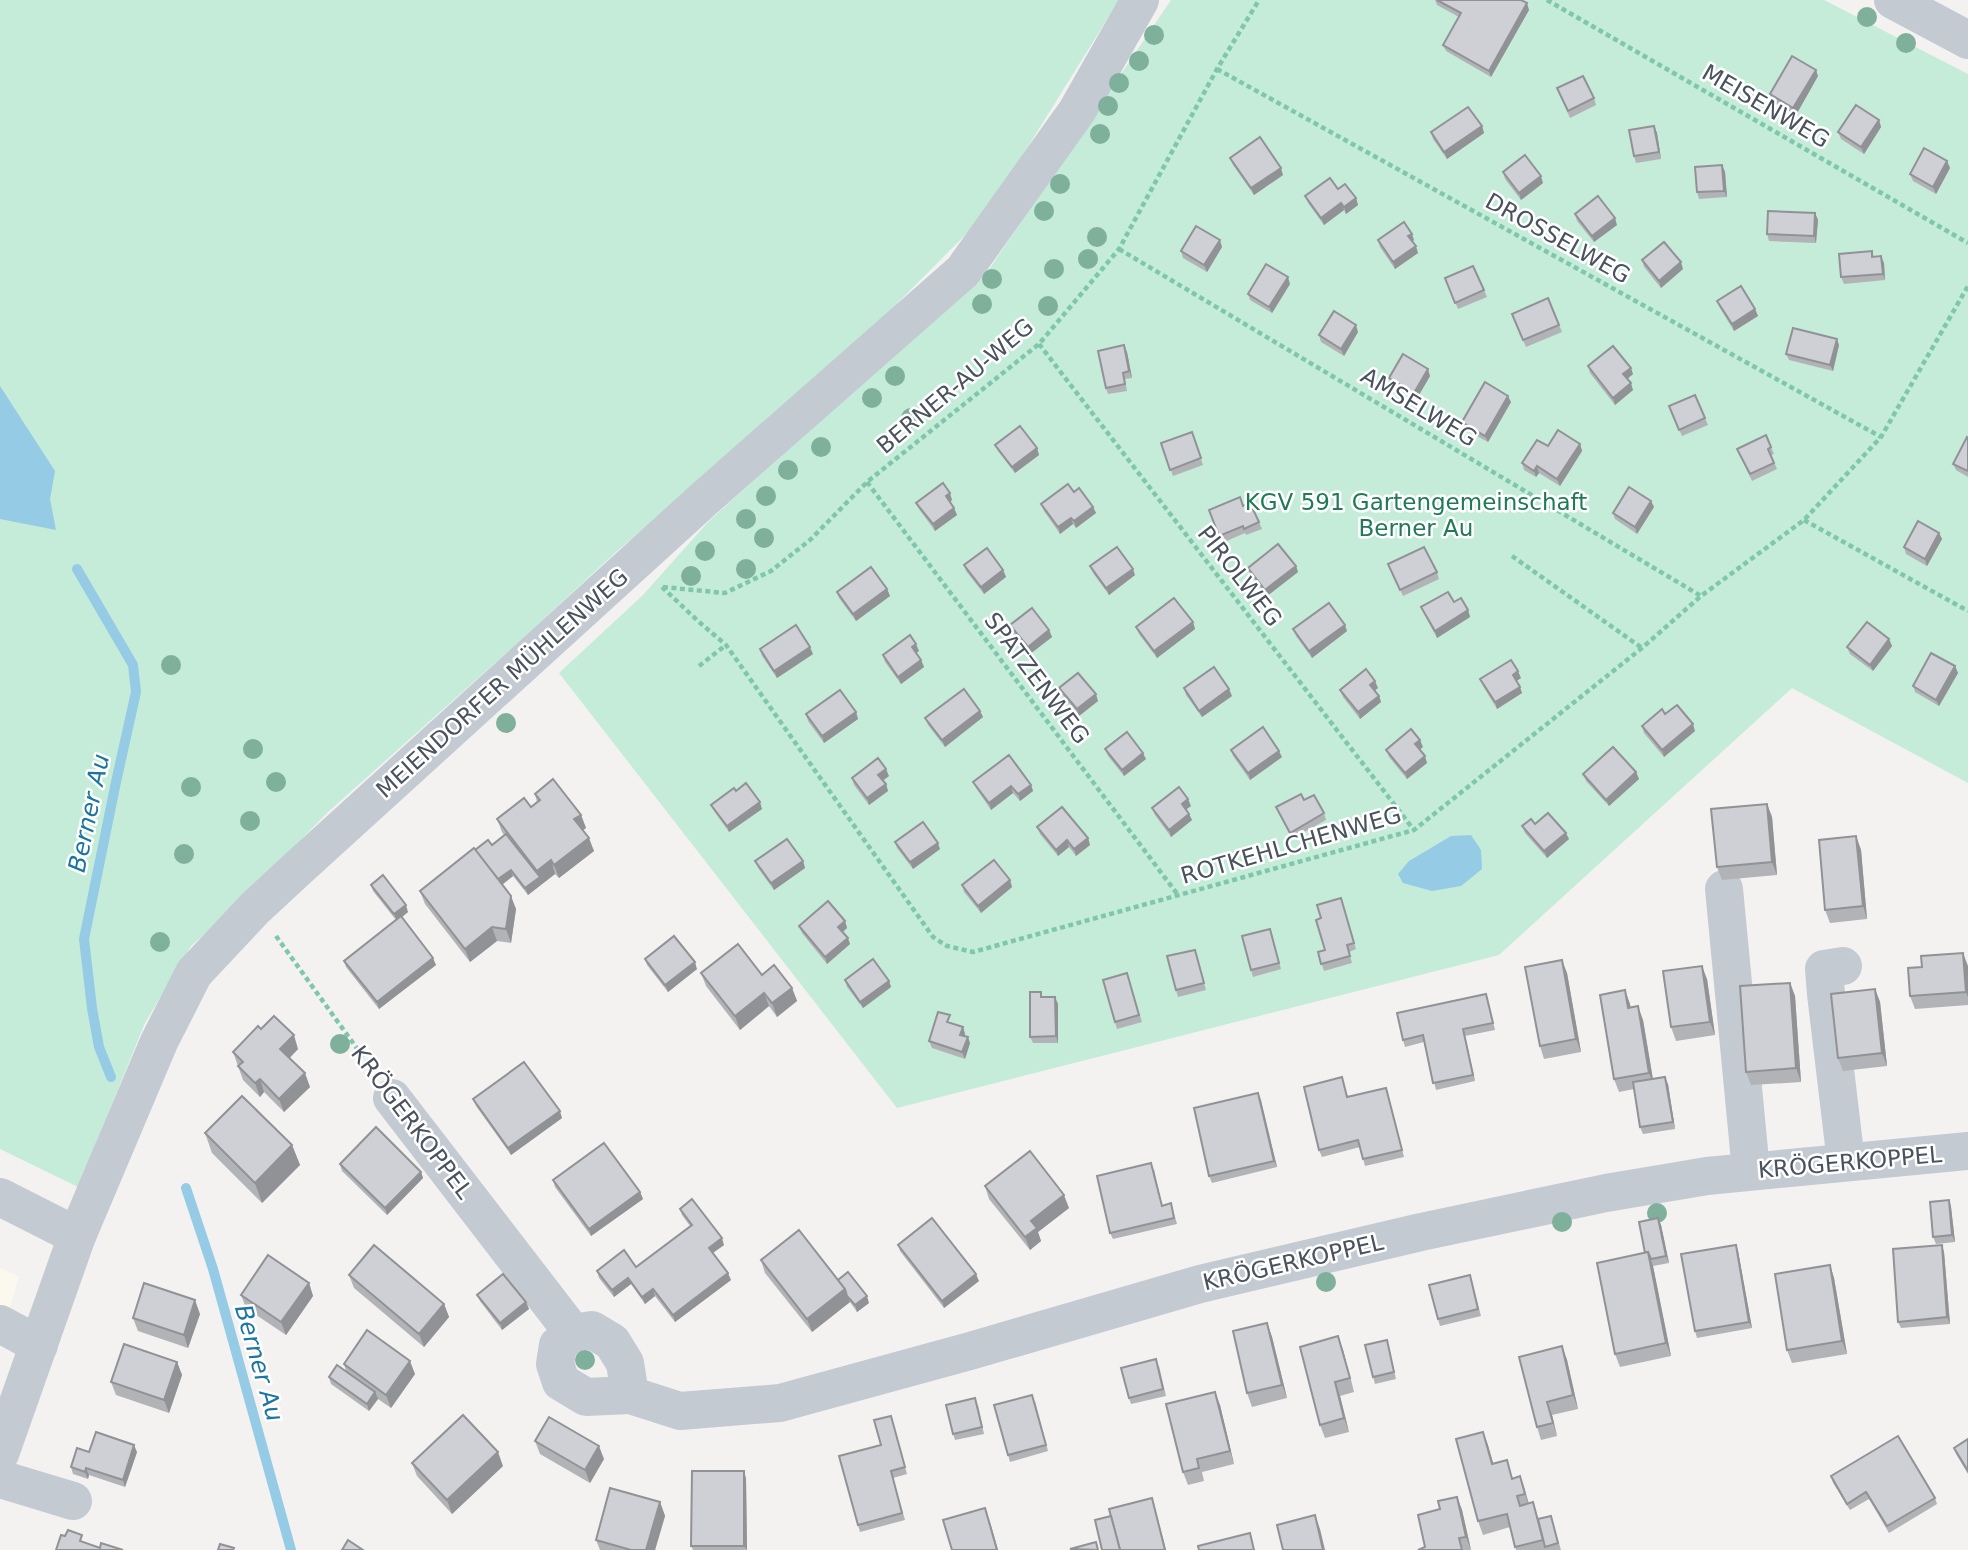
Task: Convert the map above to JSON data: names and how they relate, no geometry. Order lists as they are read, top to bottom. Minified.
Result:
{"streets":{"street":["MEIENDORFER MÜHLENWEG","KRÖGERKOPPEL"],"path":["MEISENWEG","DROSSELWEG","BERNER-AU-WEG","AMSELWEG","PIROLWEG","SPATZENWEG","ROTKEHLCHENWEG"]},"crossings":[["DROSSELWEG","BERNER-AU-WEG"],["DROSSELWEG","ROTKEHLCHENWEG"],["BERNER-AU-WEG","AMSELWEG"],["BERNER-AU-WEG","PIROLWEG"],["BERNER-AU-WEG","SPATZENWEG"],["BERNER-AU-WEG","ROTKEHLCHENWEG"],["AMSELWEG","ROTKEHLCHENWEG"],["PIROLWEG","ROTKEHLCHENWEG"],["SPATZENWEG","ROTKEHLCHENWEG"],["MEIENDORFER MÜHLENWEG","KRÖGERKOPPEL"]],"water":["Berner Au"],"parks":["KGV 591 Gartengemeinschaft Berner Au"]}
